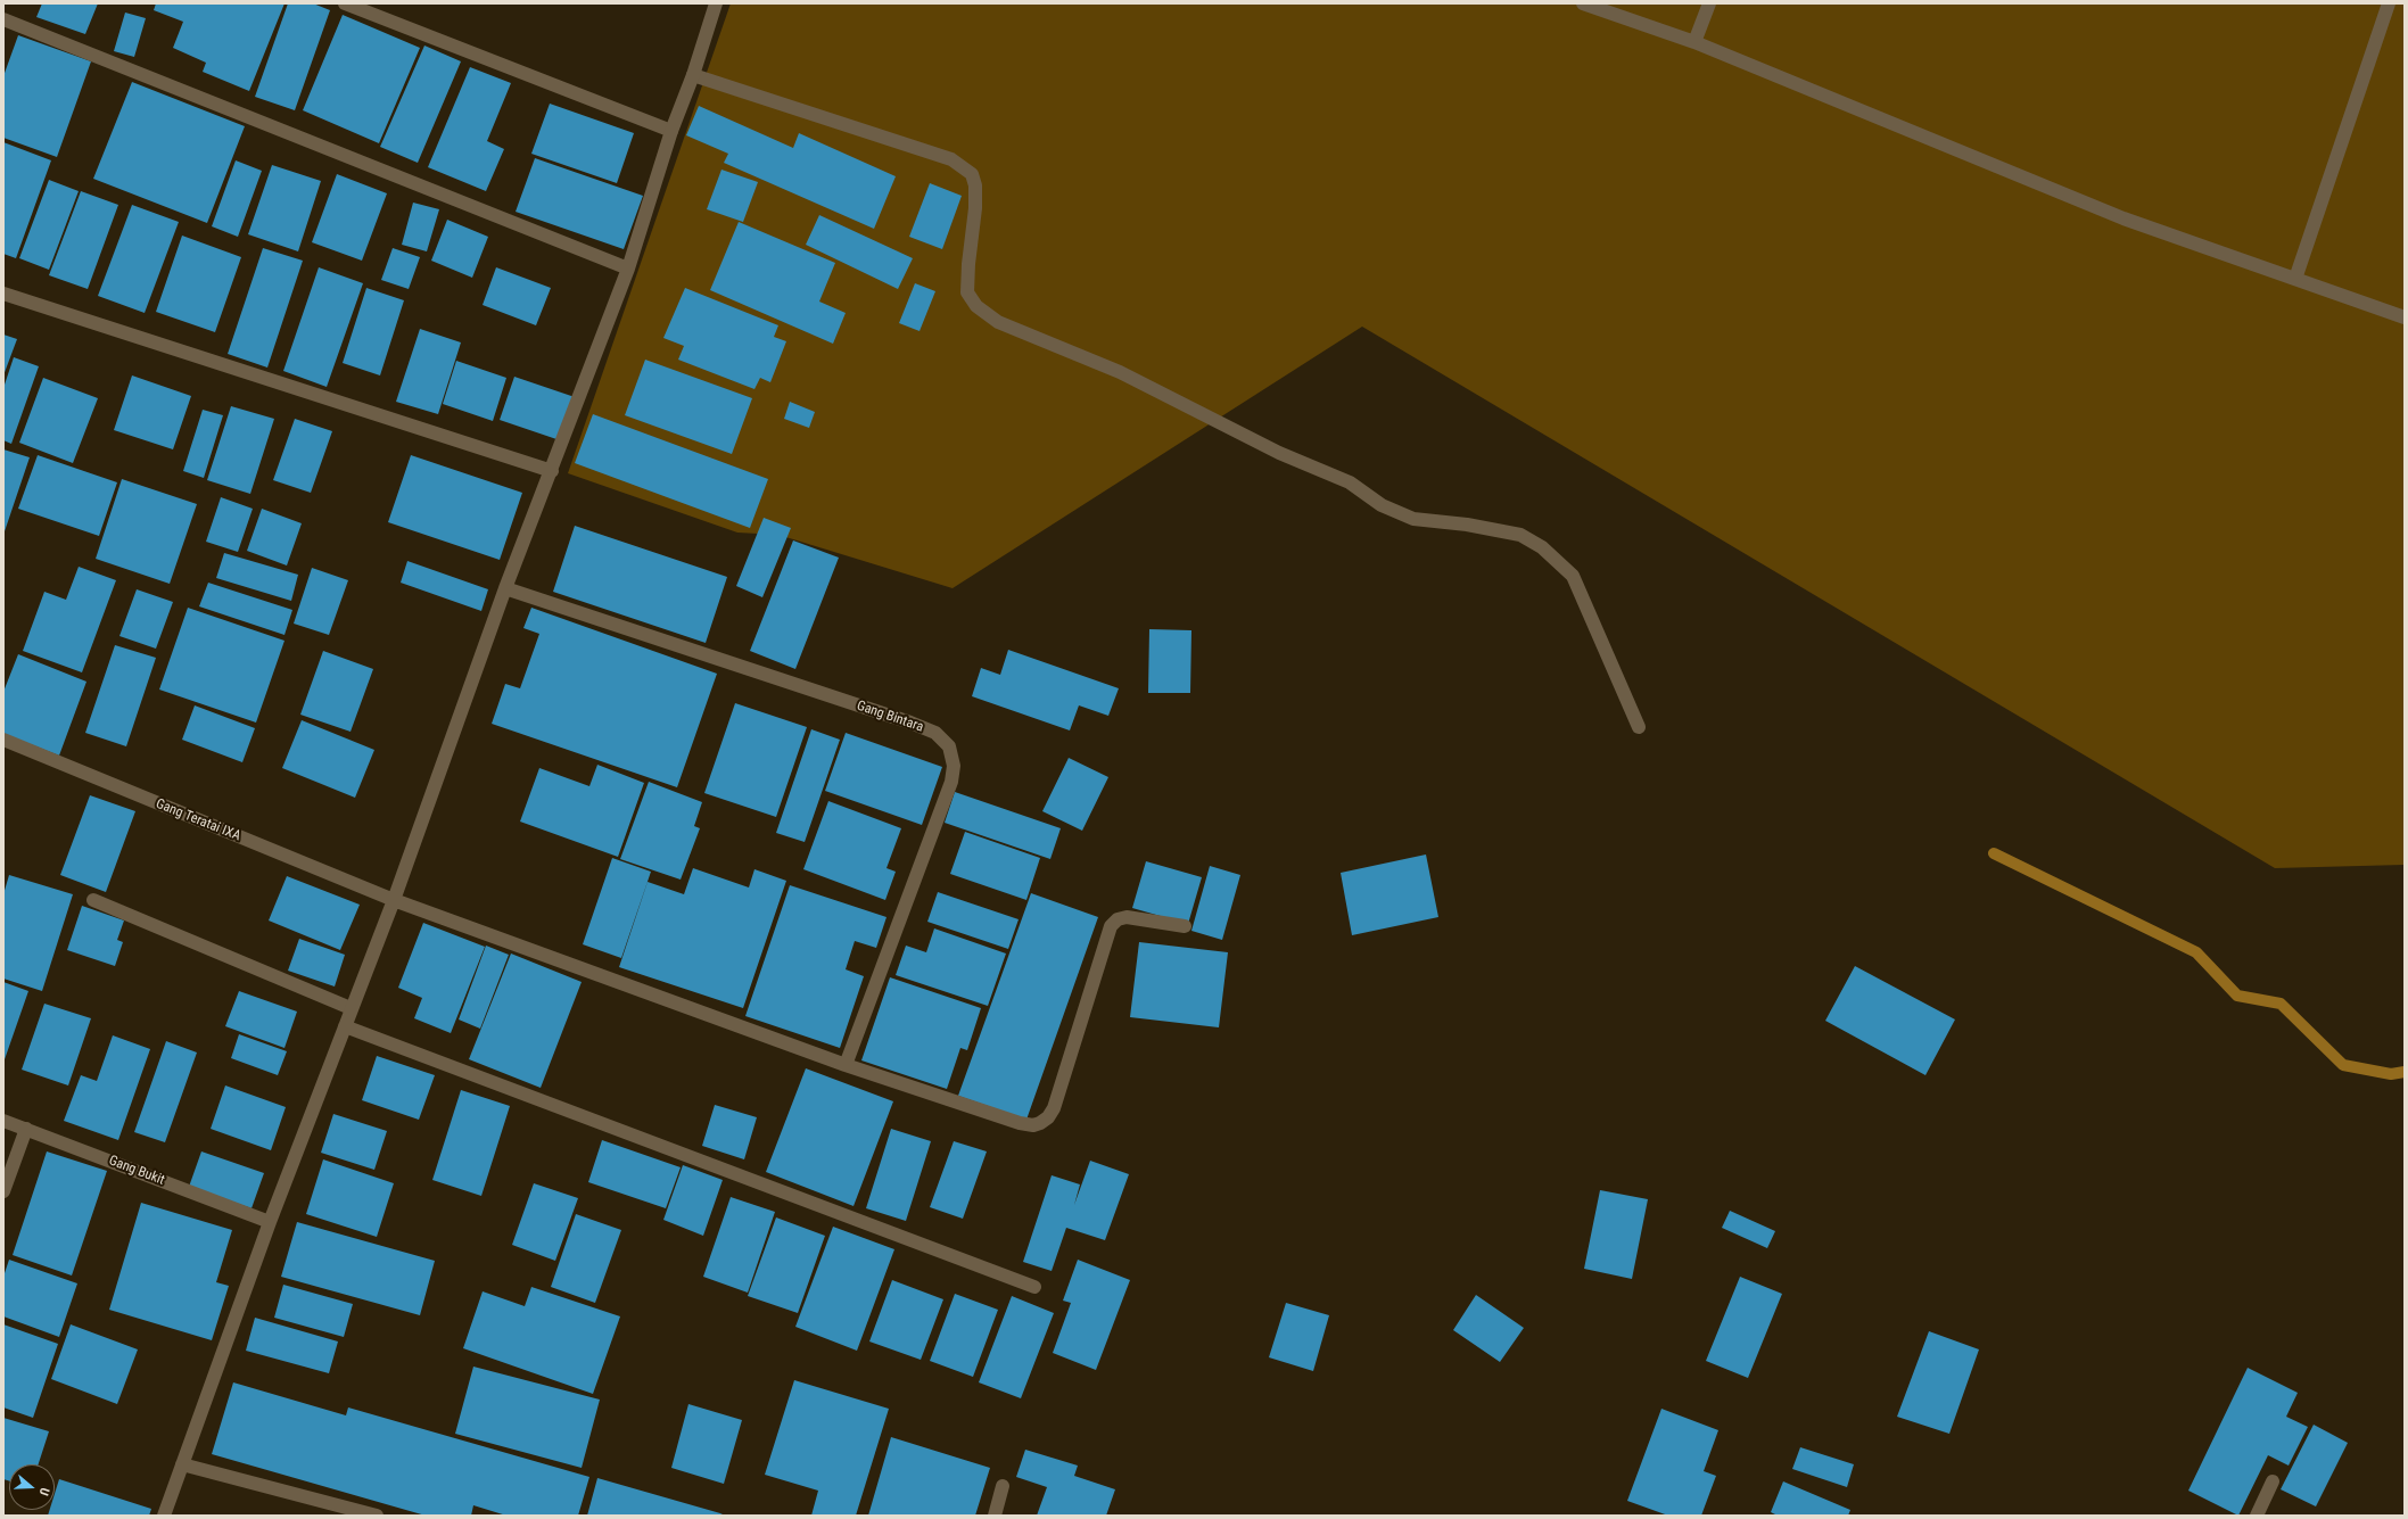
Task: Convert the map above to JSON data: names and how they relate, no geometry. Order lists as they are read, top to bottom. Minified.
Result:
{"streets":{"street":["Gang Bintara","Gang Teratai IXA","Gang Bukit"]},"crossings":[["Gang Bintara","Gang Teratai IXA"]],"north":"right"}
